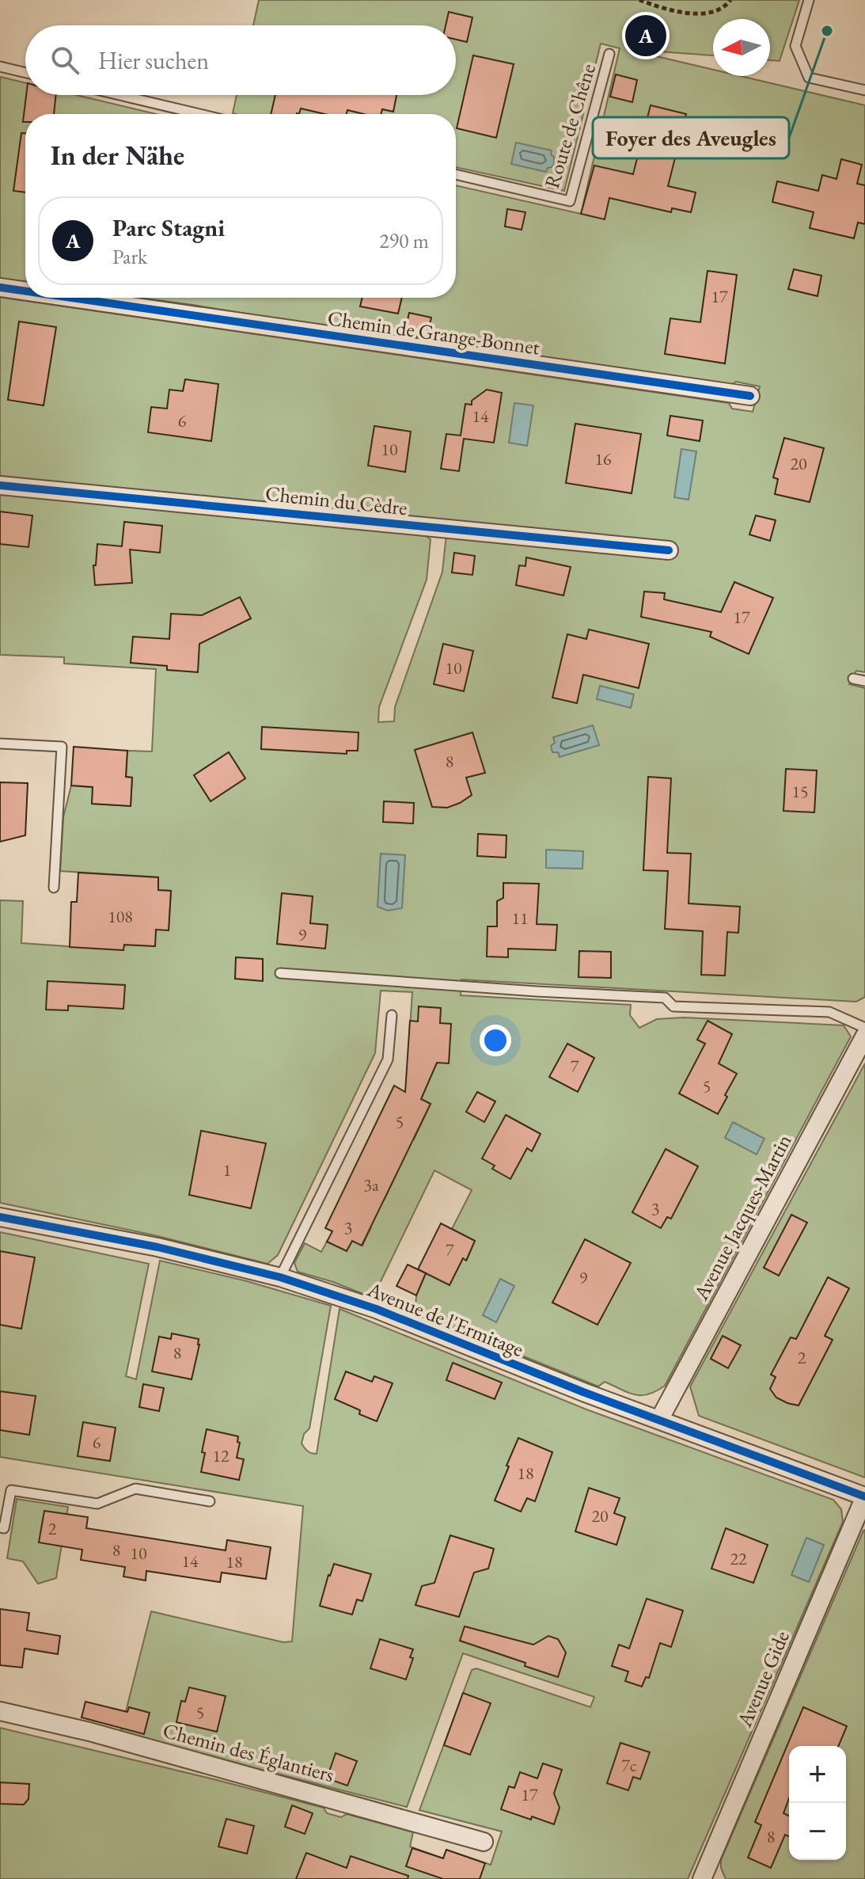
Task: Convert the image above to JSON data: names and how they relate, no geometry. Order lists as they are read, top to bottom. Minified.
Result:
{"streets":{"street":["Chemin de Grange-Bonnet","Chemin du Cèdre","Avenue Jacques-Martin","Avenue de l'Ermitage","Avenue Gide","Chemin des Églantiers"],"lane":["Route de Chêne"]},"crossings":[["Avenue Jacques-Martin","Avenue de l'Ermitage"],["Avenue de l'Ermitage","Avenue Gide"]],"places":["Foyer des Aveugles"],"house_numbers":["17","14","6","10","16","20","17","10","8","15","108","11","9","7","5","5","1","3a","3","3","7","9","8","2","6","12","18","20","2","8","10","22","14","18","5","7c","17","8"],"north":"left","page":{"pins":"A","search":"Hier suchen","heading":"In der Nähe","list":[{"mark":"A","name":"Parc Stagni","note":"Park","value":"290 m"}],"map_buttons":["+","−"]}}
